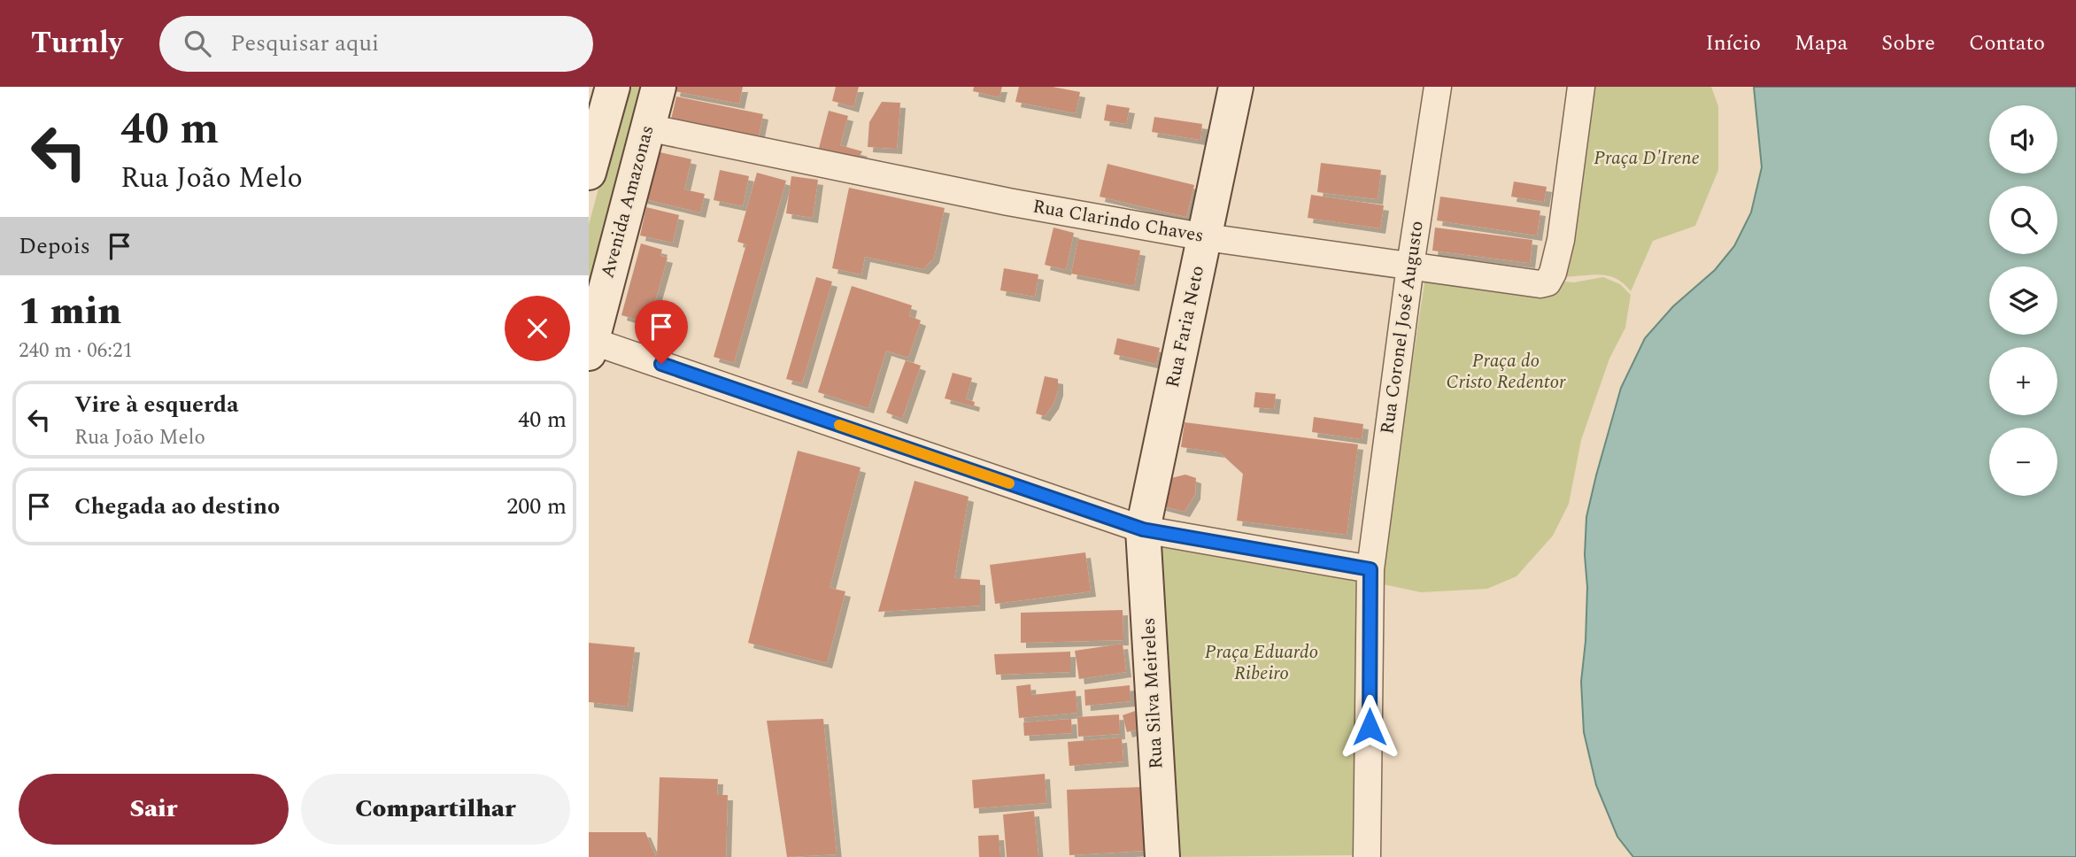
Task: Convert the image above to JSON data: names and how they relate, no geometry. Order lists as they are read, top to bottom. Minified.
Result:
{"streets":{"street":["Avenida Amazonas","Rua Clarindo Chaves","Rua Faria Neto","Rua Coronel José Augusto","Rua Silva Meireles"]},"crossings":[["Avenida Amazonas","Rua Clarindo Chaves"],["Rua Clarindo Chaves","Rua Faria Neto"],["Rua Clarindo Chaves","Rua Coronel José Augusto"],["Rua Faria Neto","Rua Silva Meireles"]],"parks":["Praça D'Irene","Praça do Cristo Redentor","Praça Eduardo Ribeiro"],"page":{"header":"Turnly","search":"Pesquisar aqui","nav":["Início","Mapa","Sobre","Contato"],"turn":["40 m","Rua João Melo"],"map_buttons":["+","−"],"then":"Depois","heading":["1 min","240 m · 06:21"],"list":[{"name":"Vire à esquerda","note":"Rua João Melo","value":"40 m"},{"name":"Chegada ao destino","value":"200 m"}],"buttons":["Sair","Compartilhar"]}}
